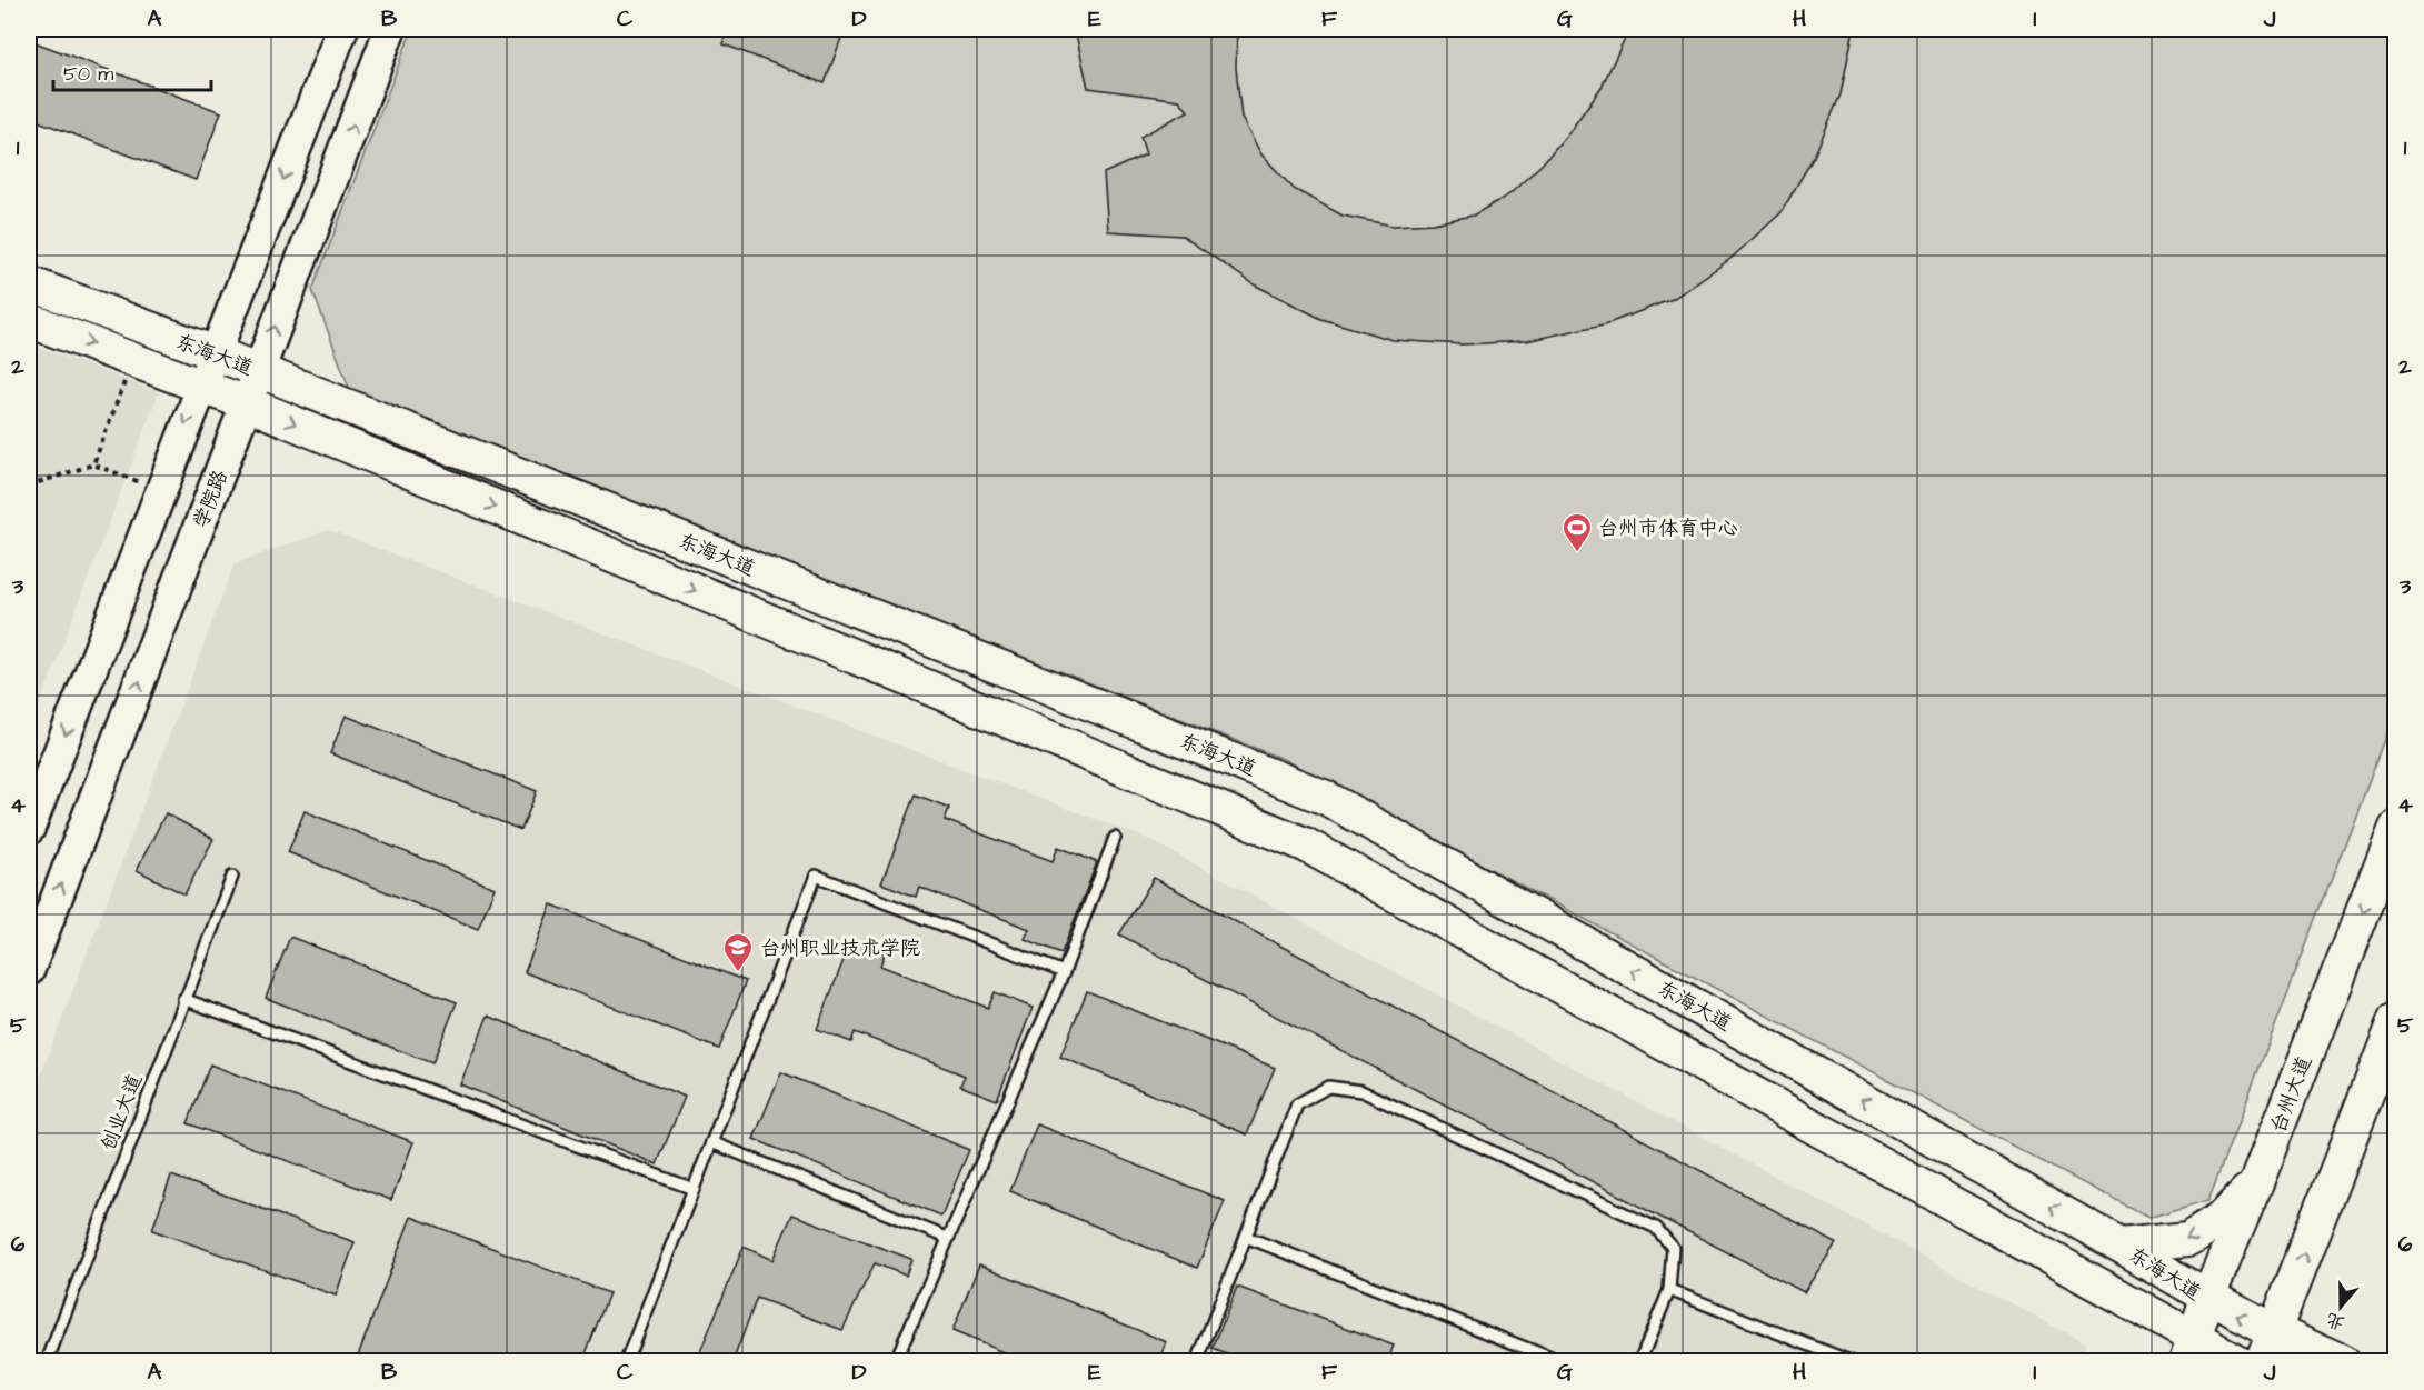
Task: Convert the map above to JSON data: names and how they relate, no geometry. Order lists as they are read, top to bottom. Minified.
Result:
{"streets":{"main road":["东海大道","学院路","台州大道"],"lane":["创业大道"]},"crossings":[["东海大道","学院路"],["东海大道","台州大道"]],"places":{"sports":["台州市体育中心"],"school or university":["台州职业技术学院"]},"scale_bar":"50 m","north":"bottom","grid":{"columns":["A","B","C","D","E","F","G","H","I","J"],"rows":["1","2","3","4","5","6"]}}
